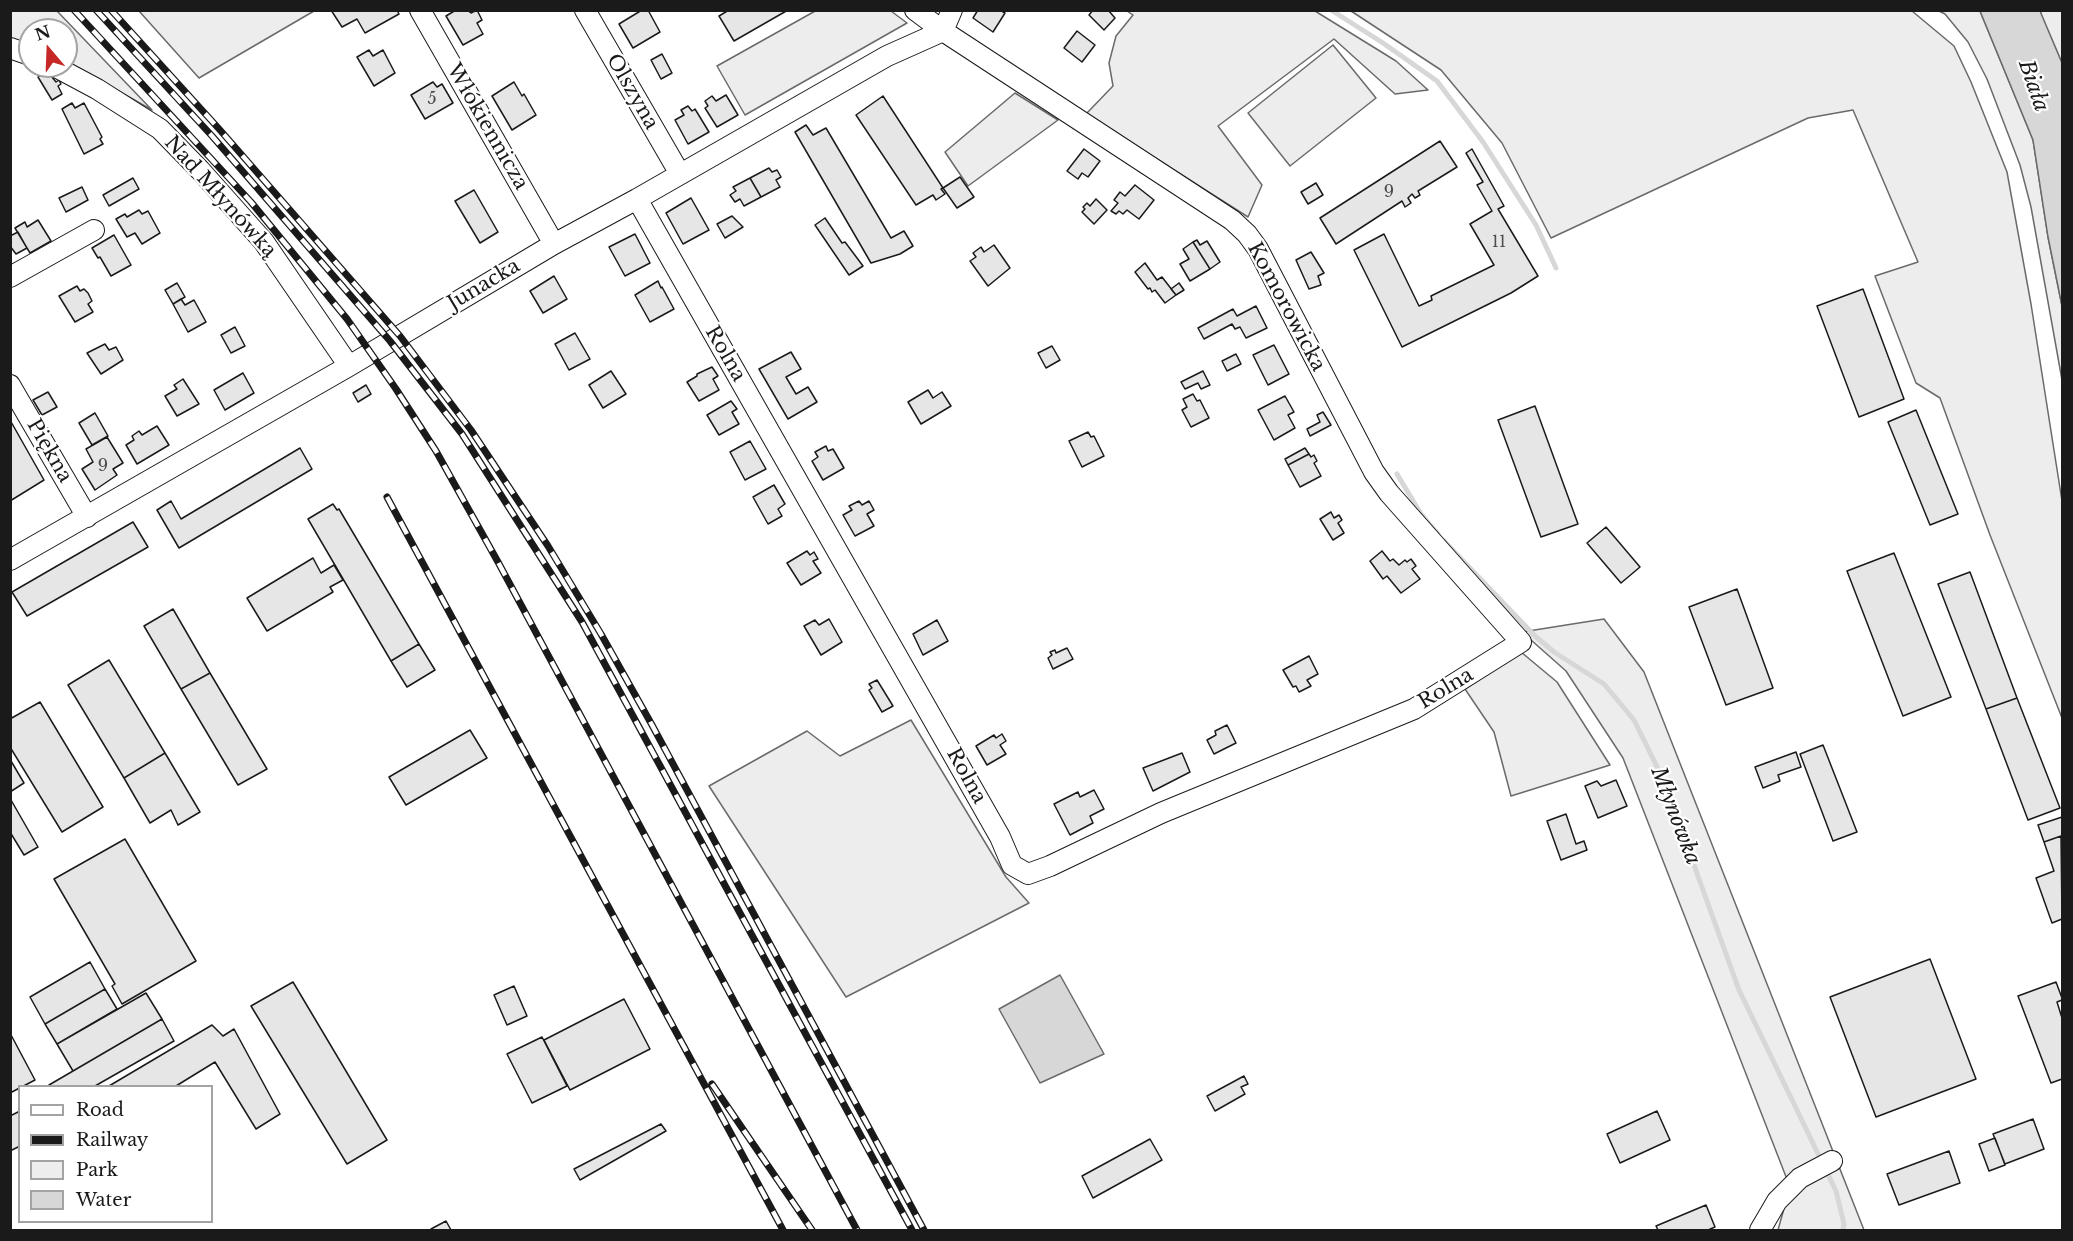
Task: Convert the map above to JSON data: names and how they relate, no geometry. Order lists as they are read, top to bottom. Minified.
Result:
{"streets":{"street":["Olszyna","Włókiennicza","Nad Młynówką","Junacka","Komorowicka","Rolna","Piękna"]},"crossings":[["Olszyna","Junacka"],["Włókiennicza","Junacka"],["Nad Młynówką","Junacka"],["Junacka","Komorowicka"],["Junacka","Rolna"],["Junacka","Piękna"],["Komorowicka","Rolna"]],"water":["Biała","Młynówka"],"house_numbers":["5","9","11","9"],"legend":["Road","Railway","Park","Water"],"north":"top"}
